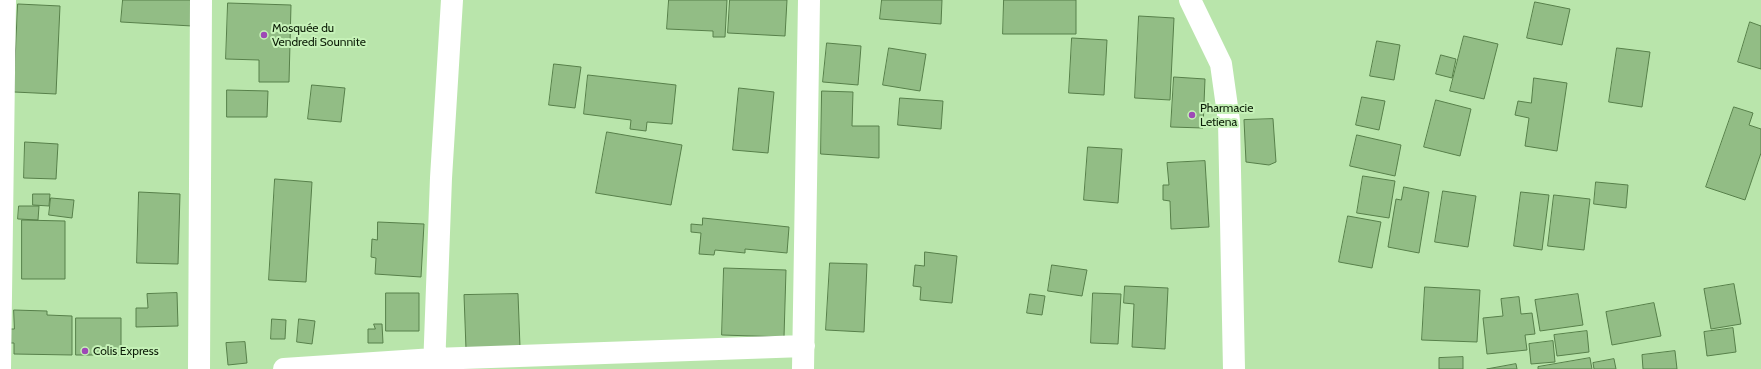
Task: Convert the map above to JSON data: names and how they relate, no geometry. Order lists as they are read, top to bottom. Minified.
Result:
{"places":["Mosquée du Vendredi Sounnite","Pharmacie Letiena","Colis Express"]}
